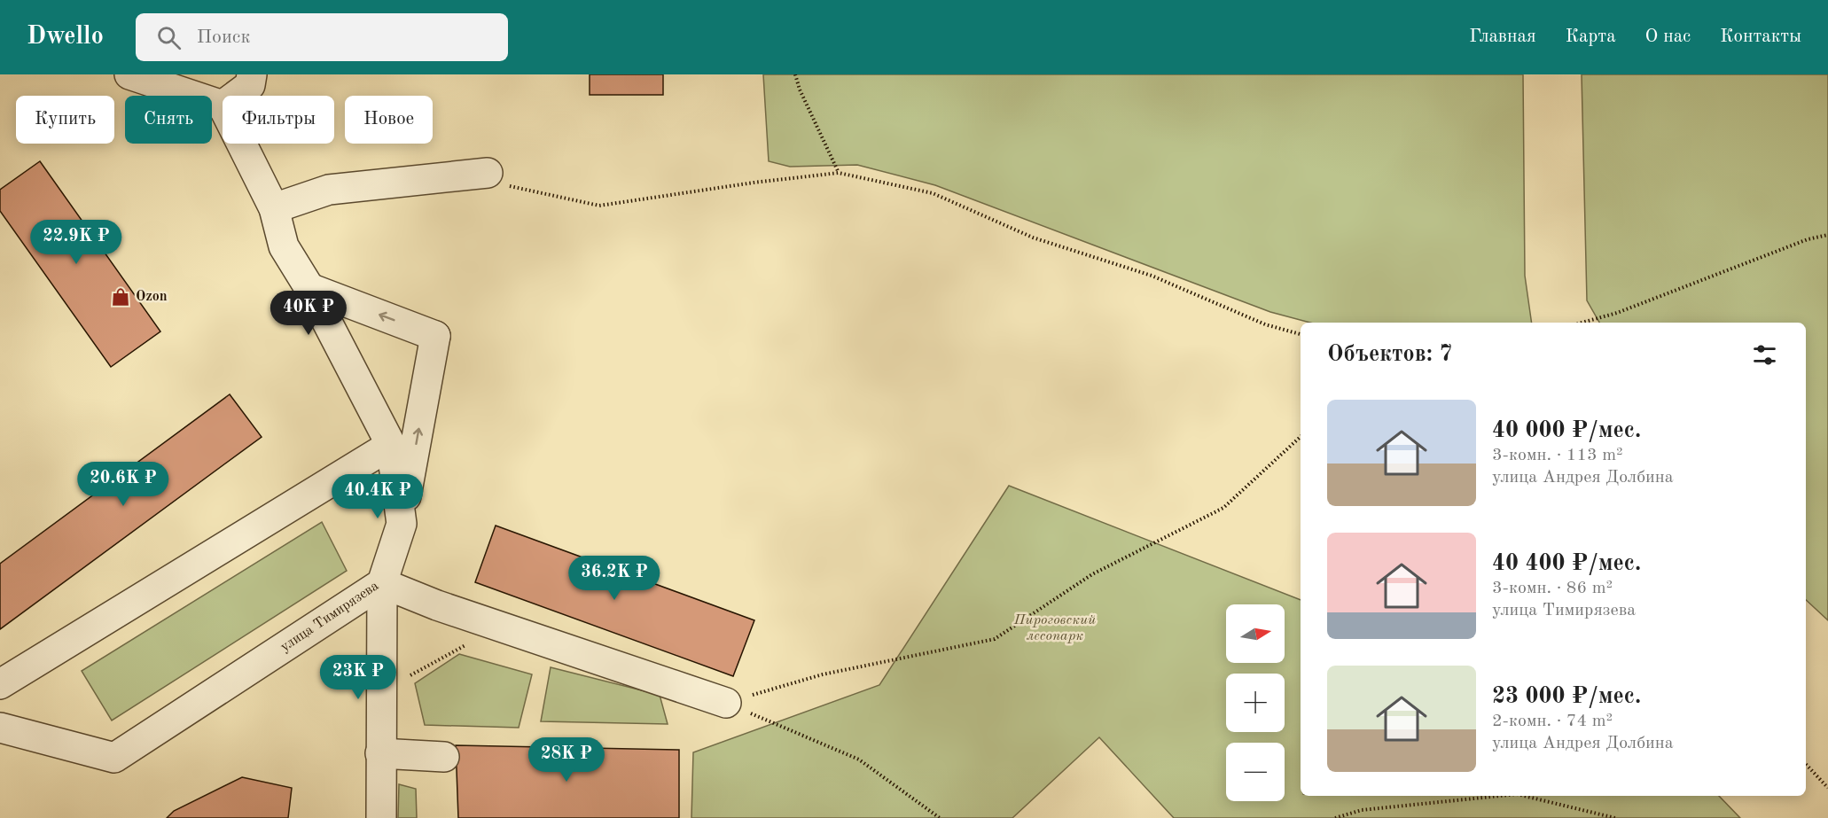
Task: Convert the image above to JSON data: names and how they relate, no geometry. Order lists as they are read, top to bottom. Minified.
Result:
{"streets":{"street":["улица Тимирязева"]},"parks":["Пироговский лесопарк"],"places":{"shop":["Ozon"]},"north":"right","page":{"header":"Dwello","search":"Поиск","nav":["Главная","Карта","О нас","Контакты"],"chip":["Купить","Снять","Фильтры","Новое"],"price":["22.9K ₽","40K ₽","20.6K ₽","40.4K ₽","36.2K ₽","23K ₽","28K ₽"],"heading":"Объектов: 7","list":[{"name":"40 000 ₽/мес.","note":"3-комн. · 113 m² · улица Андрея Долбина"},{"name":"40 400 ₽/мес.","note":"3-комн. · 86 m² · улица Тимирязева"},{"name":"23 000 ₽/мес.","note":"2-комн. · 74 m² · улица Андрея Долбина"}],"map_buttons":["+","−"]}}
